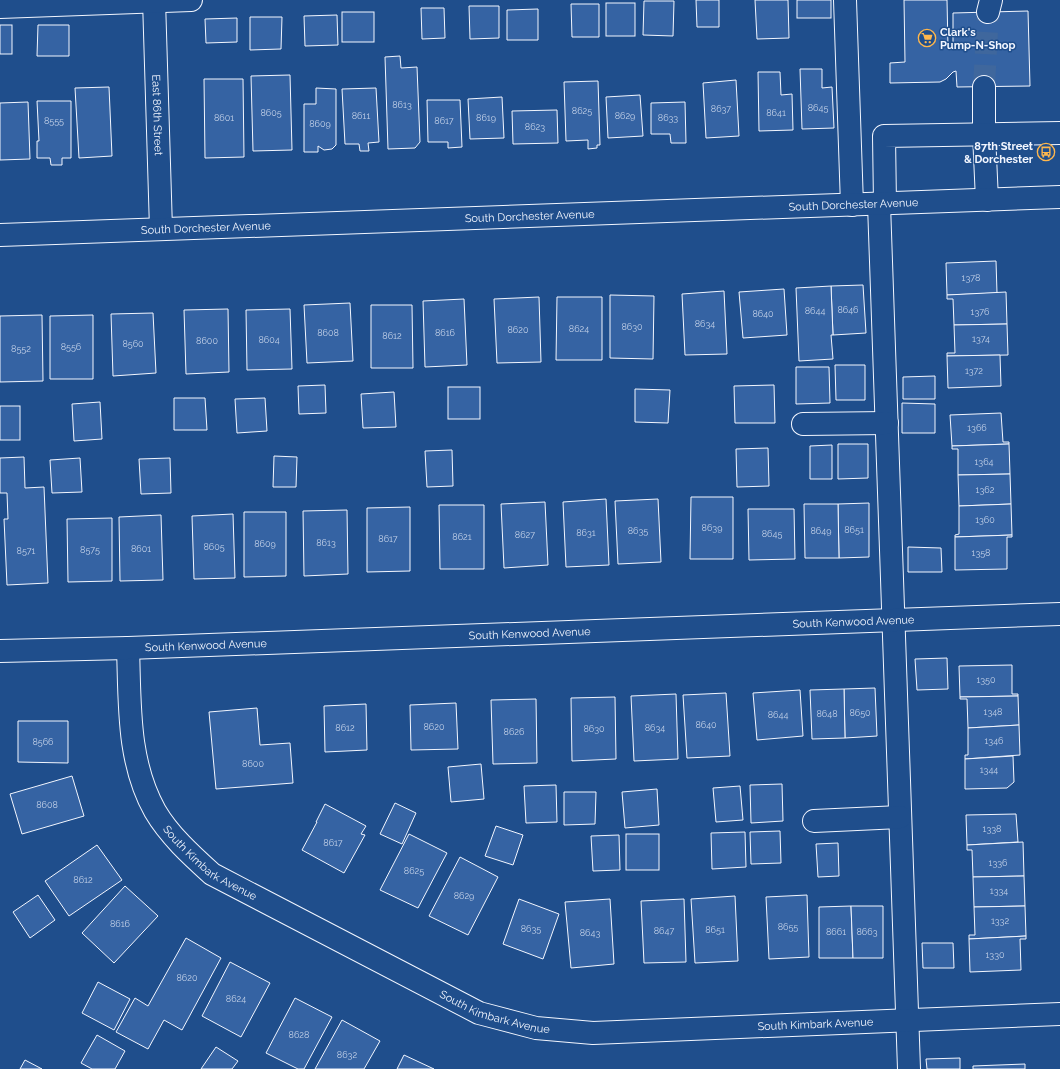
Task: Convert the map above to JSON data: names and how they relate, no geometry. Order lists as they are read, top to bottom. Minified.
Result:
{"streets":{"street":["East 86th Street","South Dorchester Avenue","South Kenwood Avenue","South Kimbark Avenue"]},"crossings":[["East 86th Street","South Dorchester Avenue"],["South Kenwood Avenue","South Kimbark Avenue"]],"places":{"supermarket":["Clark's Pump-N-Shop"],"bus stop":["87th Street & Dorchester"]},"house_numbers":["8613","8645","8637","8625","8605","8641","8611","8629","8601","8619","8633","8555","8617","8609","8623","1378","8646","8644","1376","8640","8634","8630","8624","8620","8608","8616","8612","1374","8604","8600","8560","8556","8552","1372","1366","1364","1362","1360","8639","8651","8635","8649","8631","8645","8627","8621","8617","8613","8609","8605","8601","8575","8571","1358","1350","1348","8650","8648","8644","8640","8620","8612","8634","8630","8626","1346","8566","8600","1344","8608","1338","8617","1336","8625","8612","1334","8629","1332","8616","8655","8635","8651","8647","8661","8663","8643","1330","8620","8624","8628","8632"]}
